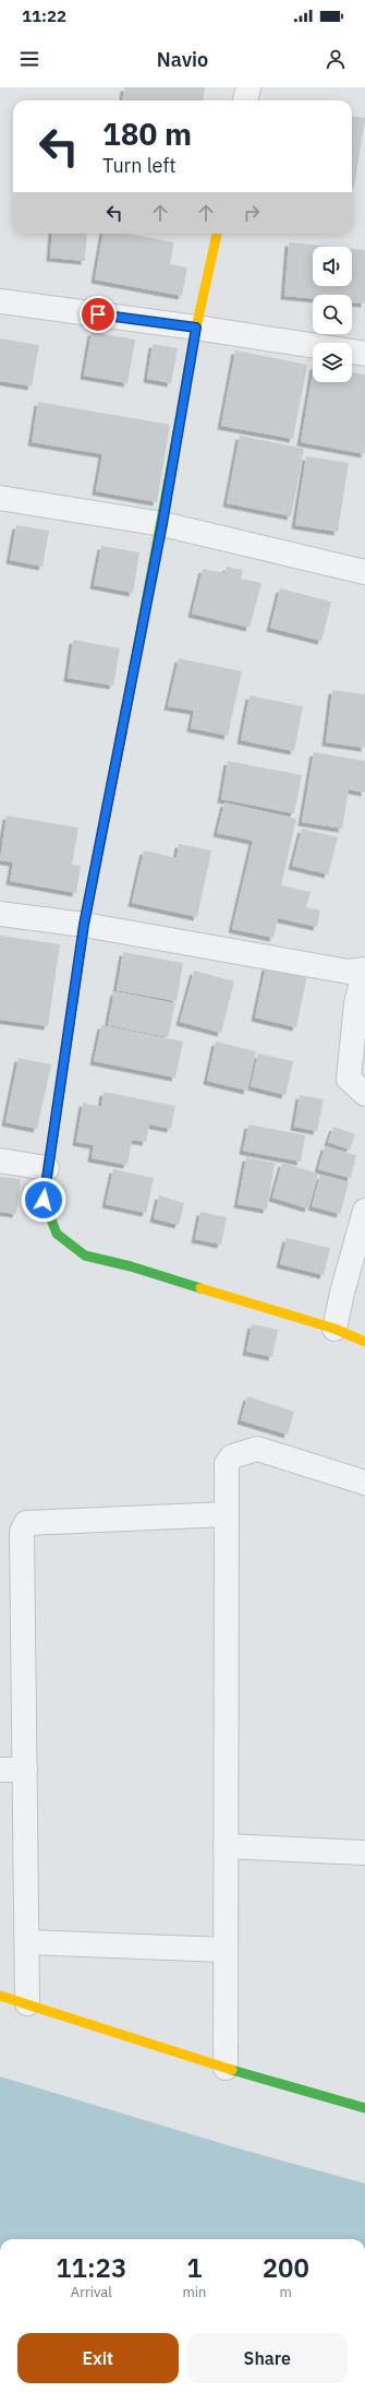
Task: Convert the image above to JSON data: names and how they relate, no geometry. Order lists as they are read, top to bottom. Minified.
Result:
{"page":{"status":"11:22","header":"Navio","turn":["180 m","Turn left"],"eta":["11:23","Arrival","1","min","200","m"],"buttons":["Exit","Share"]}}
